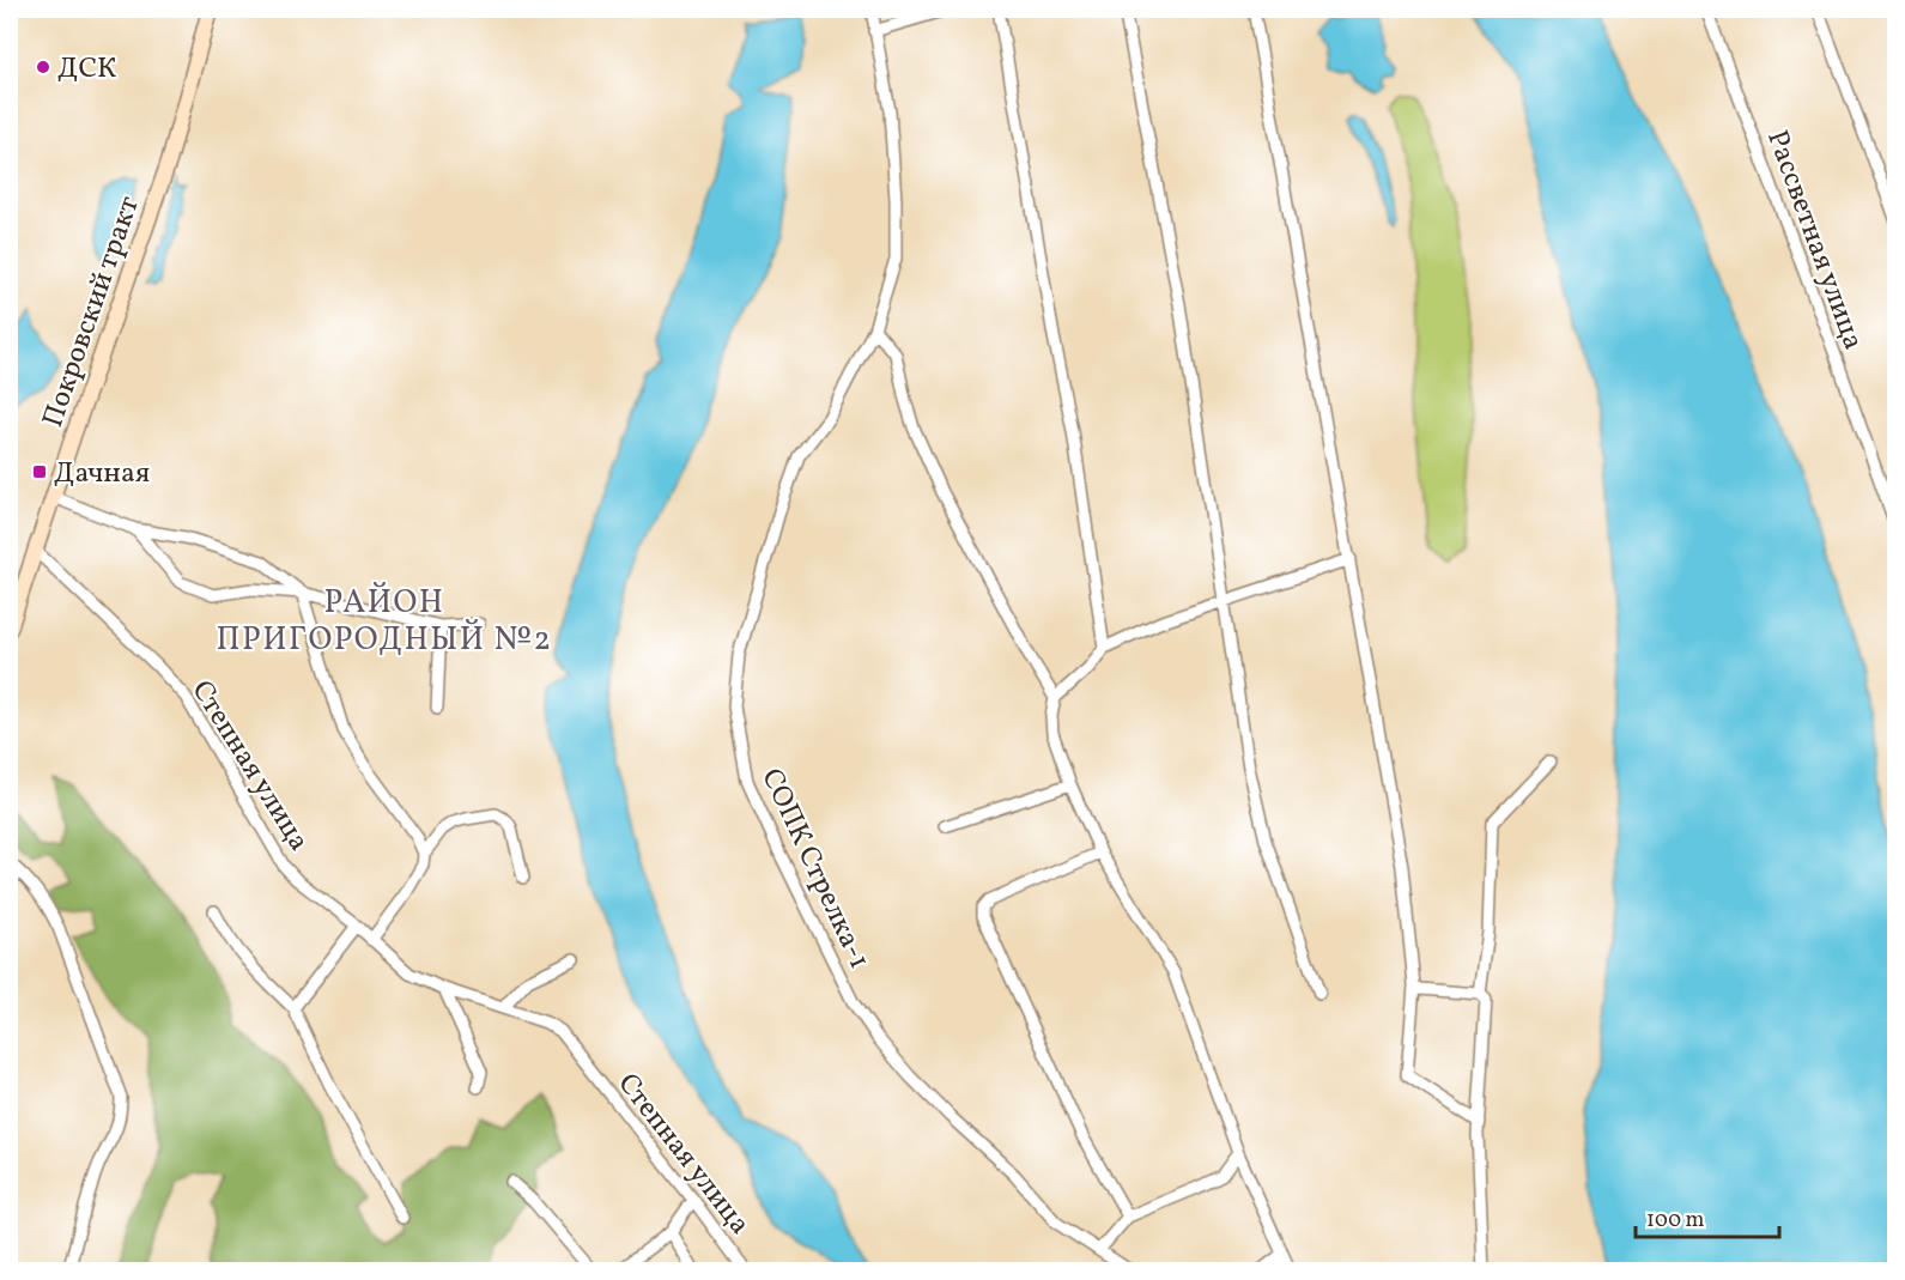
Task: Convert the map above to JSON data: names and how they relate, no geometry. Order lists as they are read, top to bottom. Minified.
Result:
{"streets":{"main road":["Покровский тракт"],"street":["Рассветная улица","Степная улица","СОПК Стрелка-1"]},"crossings":[["Покровский тракт","Степная улица"]],"districts":["РАЙОН ПРИГОРОДНЫЙ №2"],"places":{"other":["ДСК"],"transit":["Дачная"]},"scale_bar":"100 m"}
